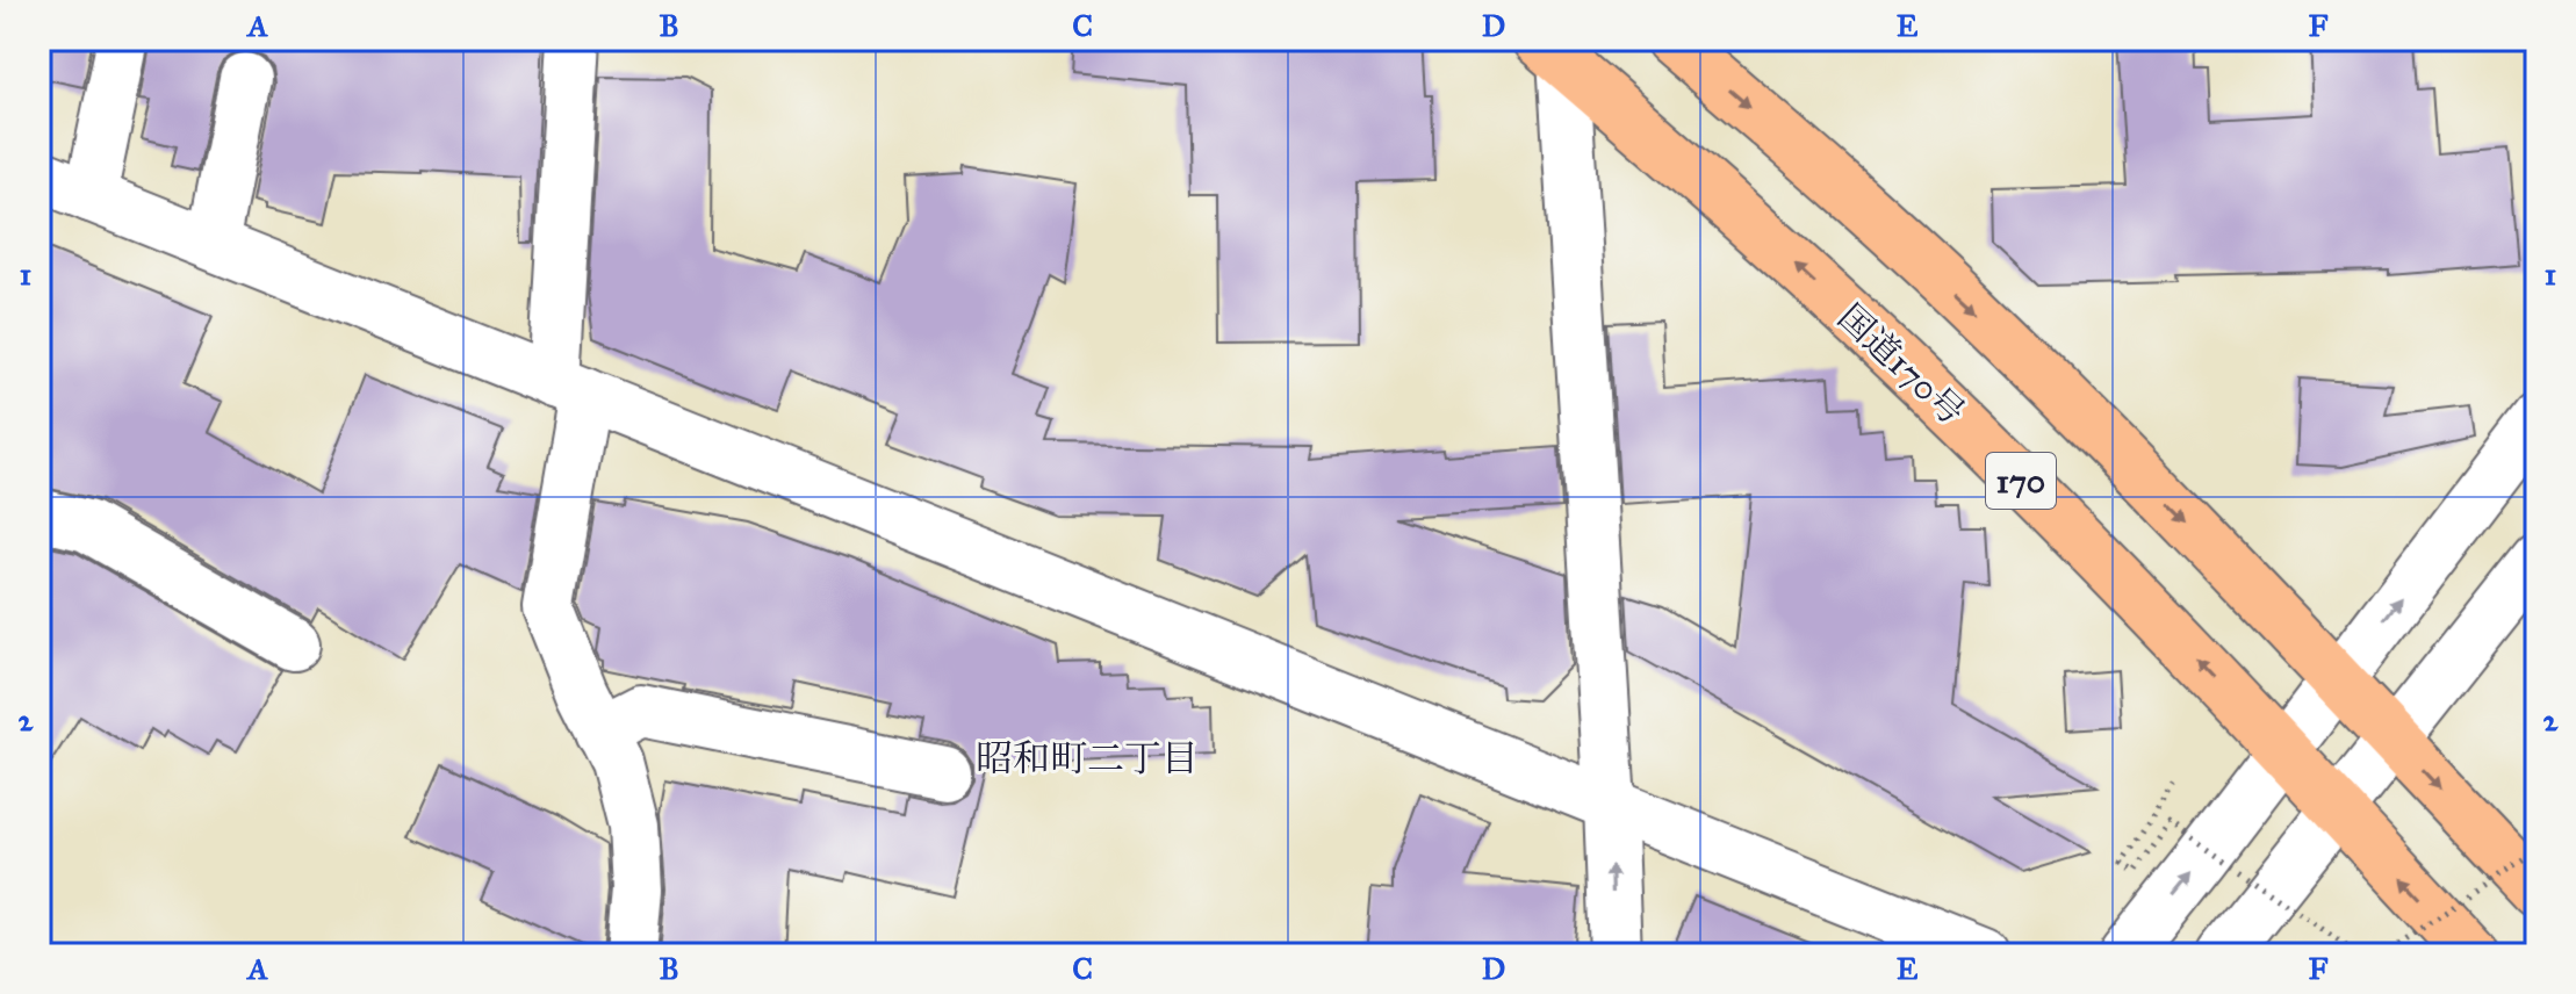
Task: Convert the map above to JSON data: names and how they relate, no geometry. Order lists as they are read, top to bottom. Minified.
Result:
{"streets":{"highway":["国道170号","170"]},"districts":["昭和町二丁目"],"grid":{"columns":["A","B","C","D","E","F"],"rows":["1","2"]}}
